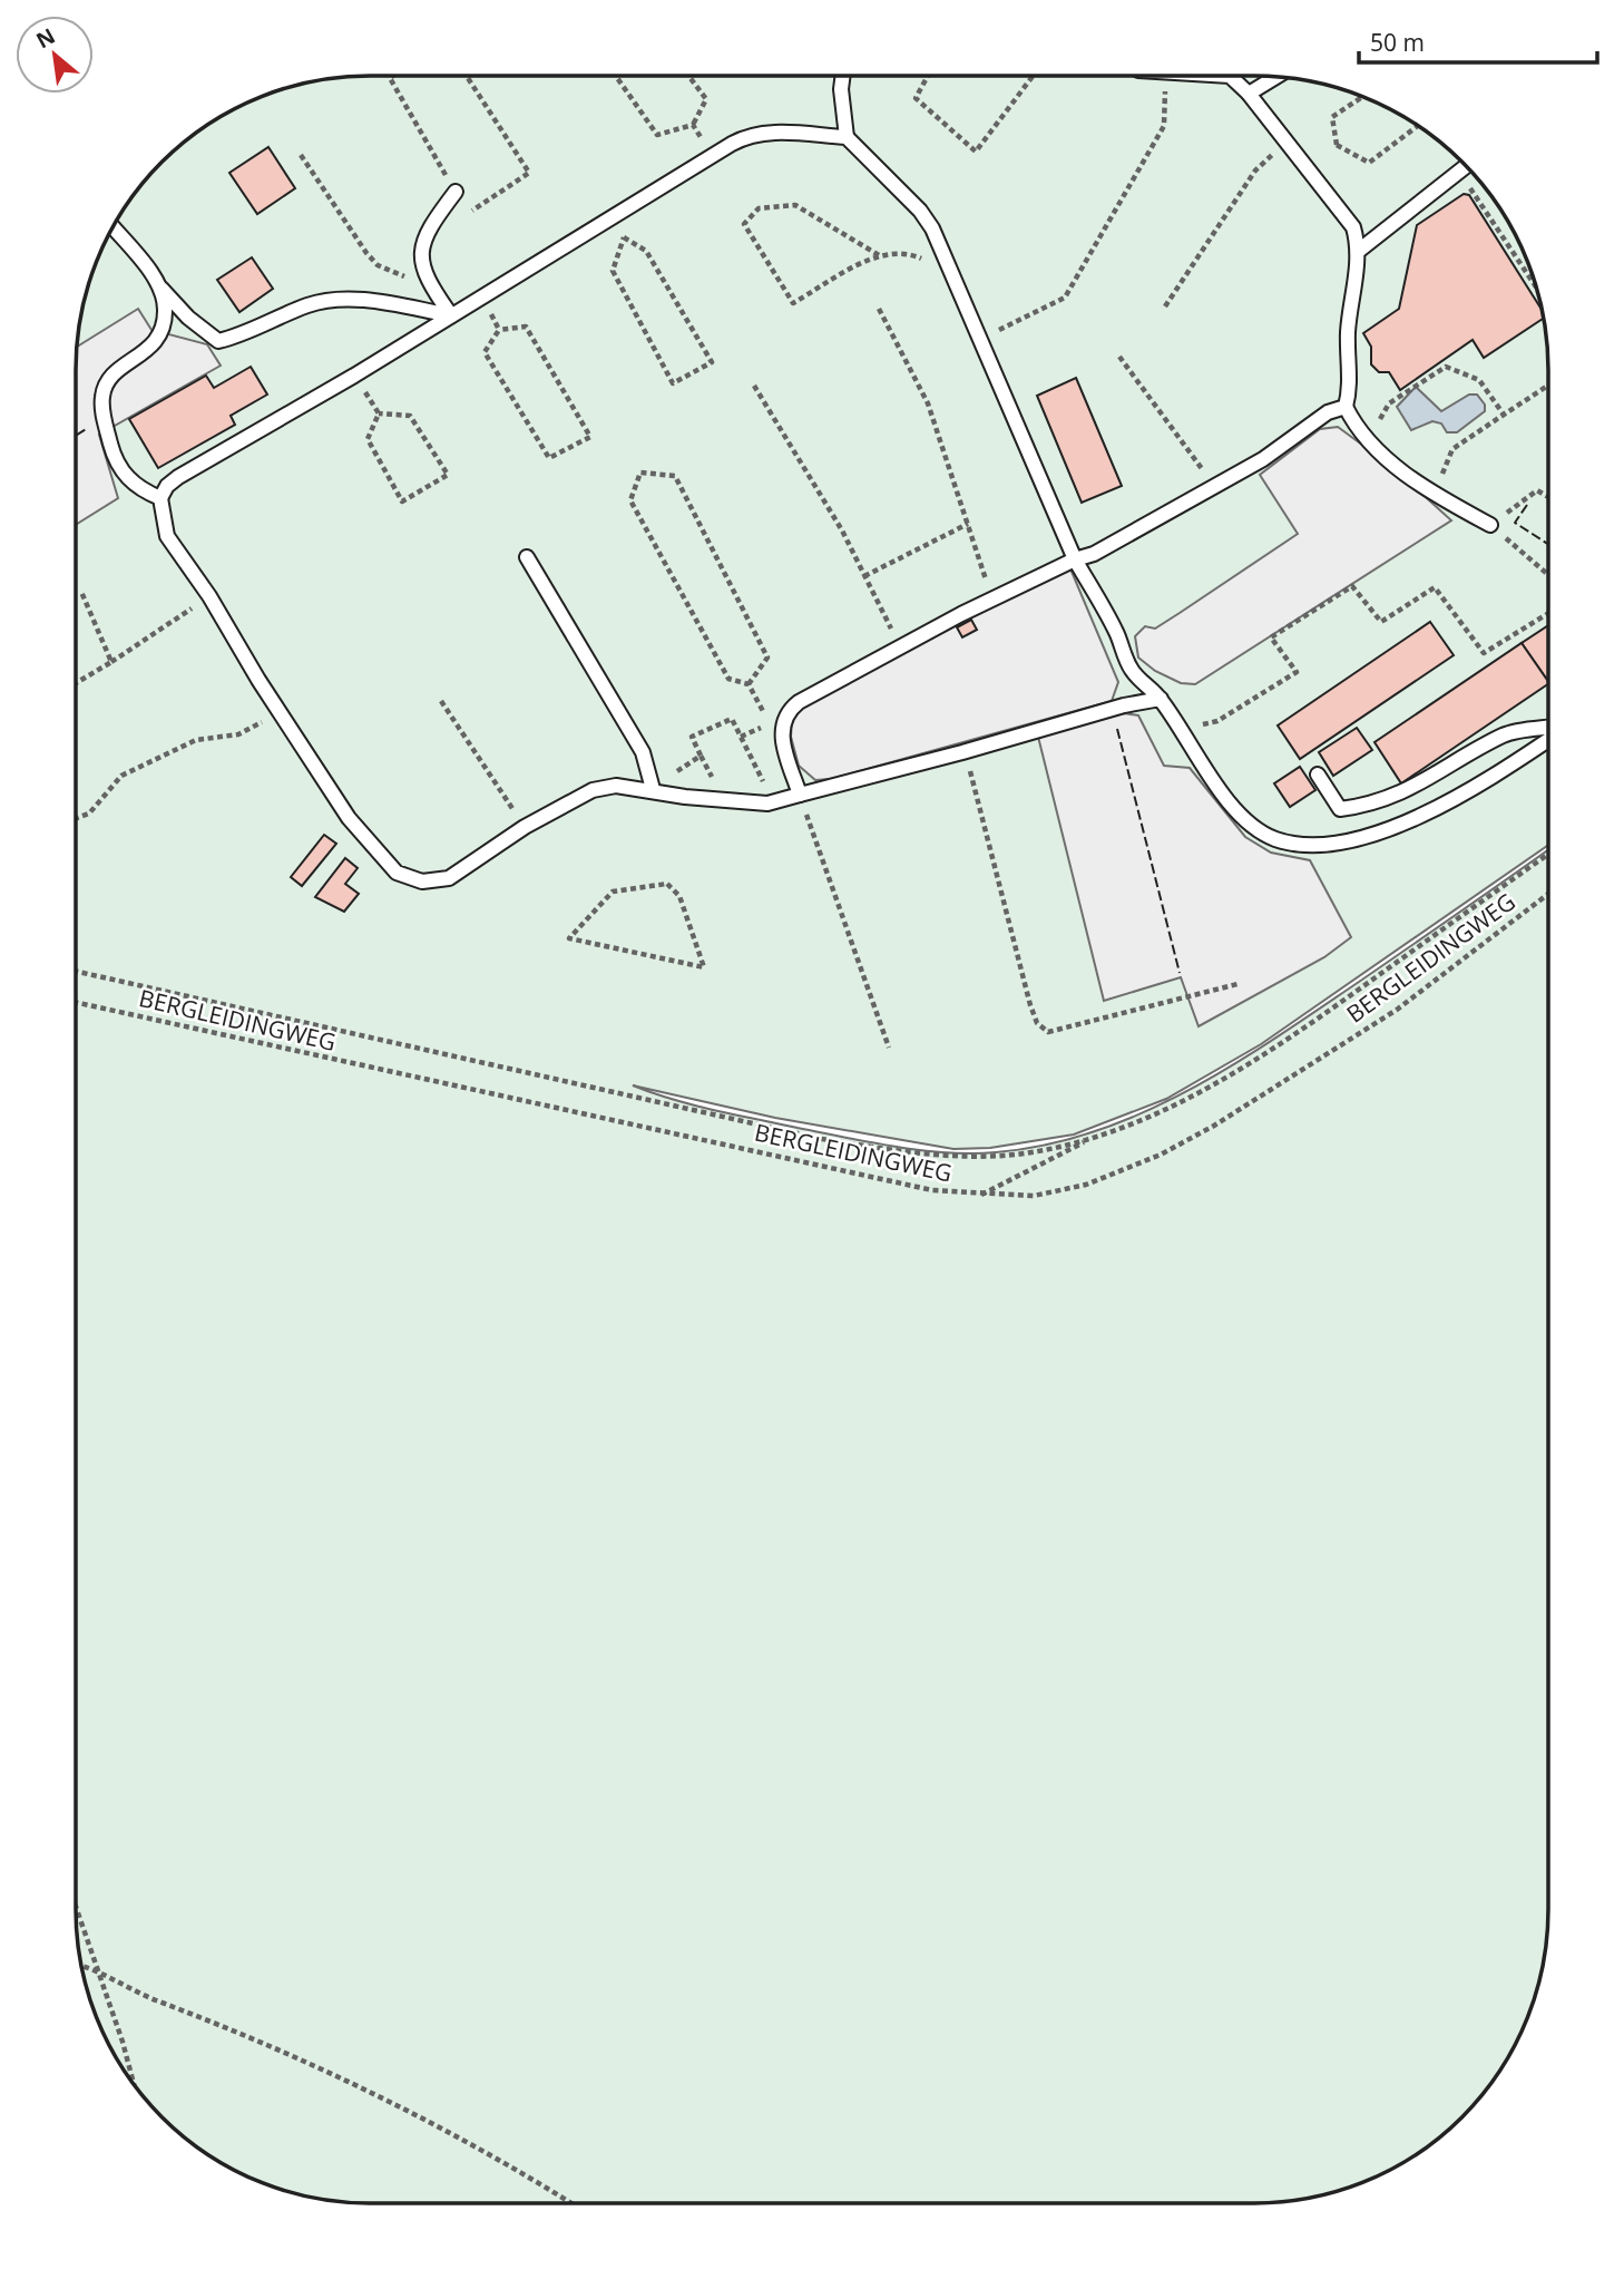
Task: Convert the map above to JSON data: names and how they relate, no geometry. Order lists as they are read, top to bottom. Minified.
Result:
{"streets":{"path":["BERGLEIDINGWEG"]},"scale_bar":"50 m","north":"top left"}
